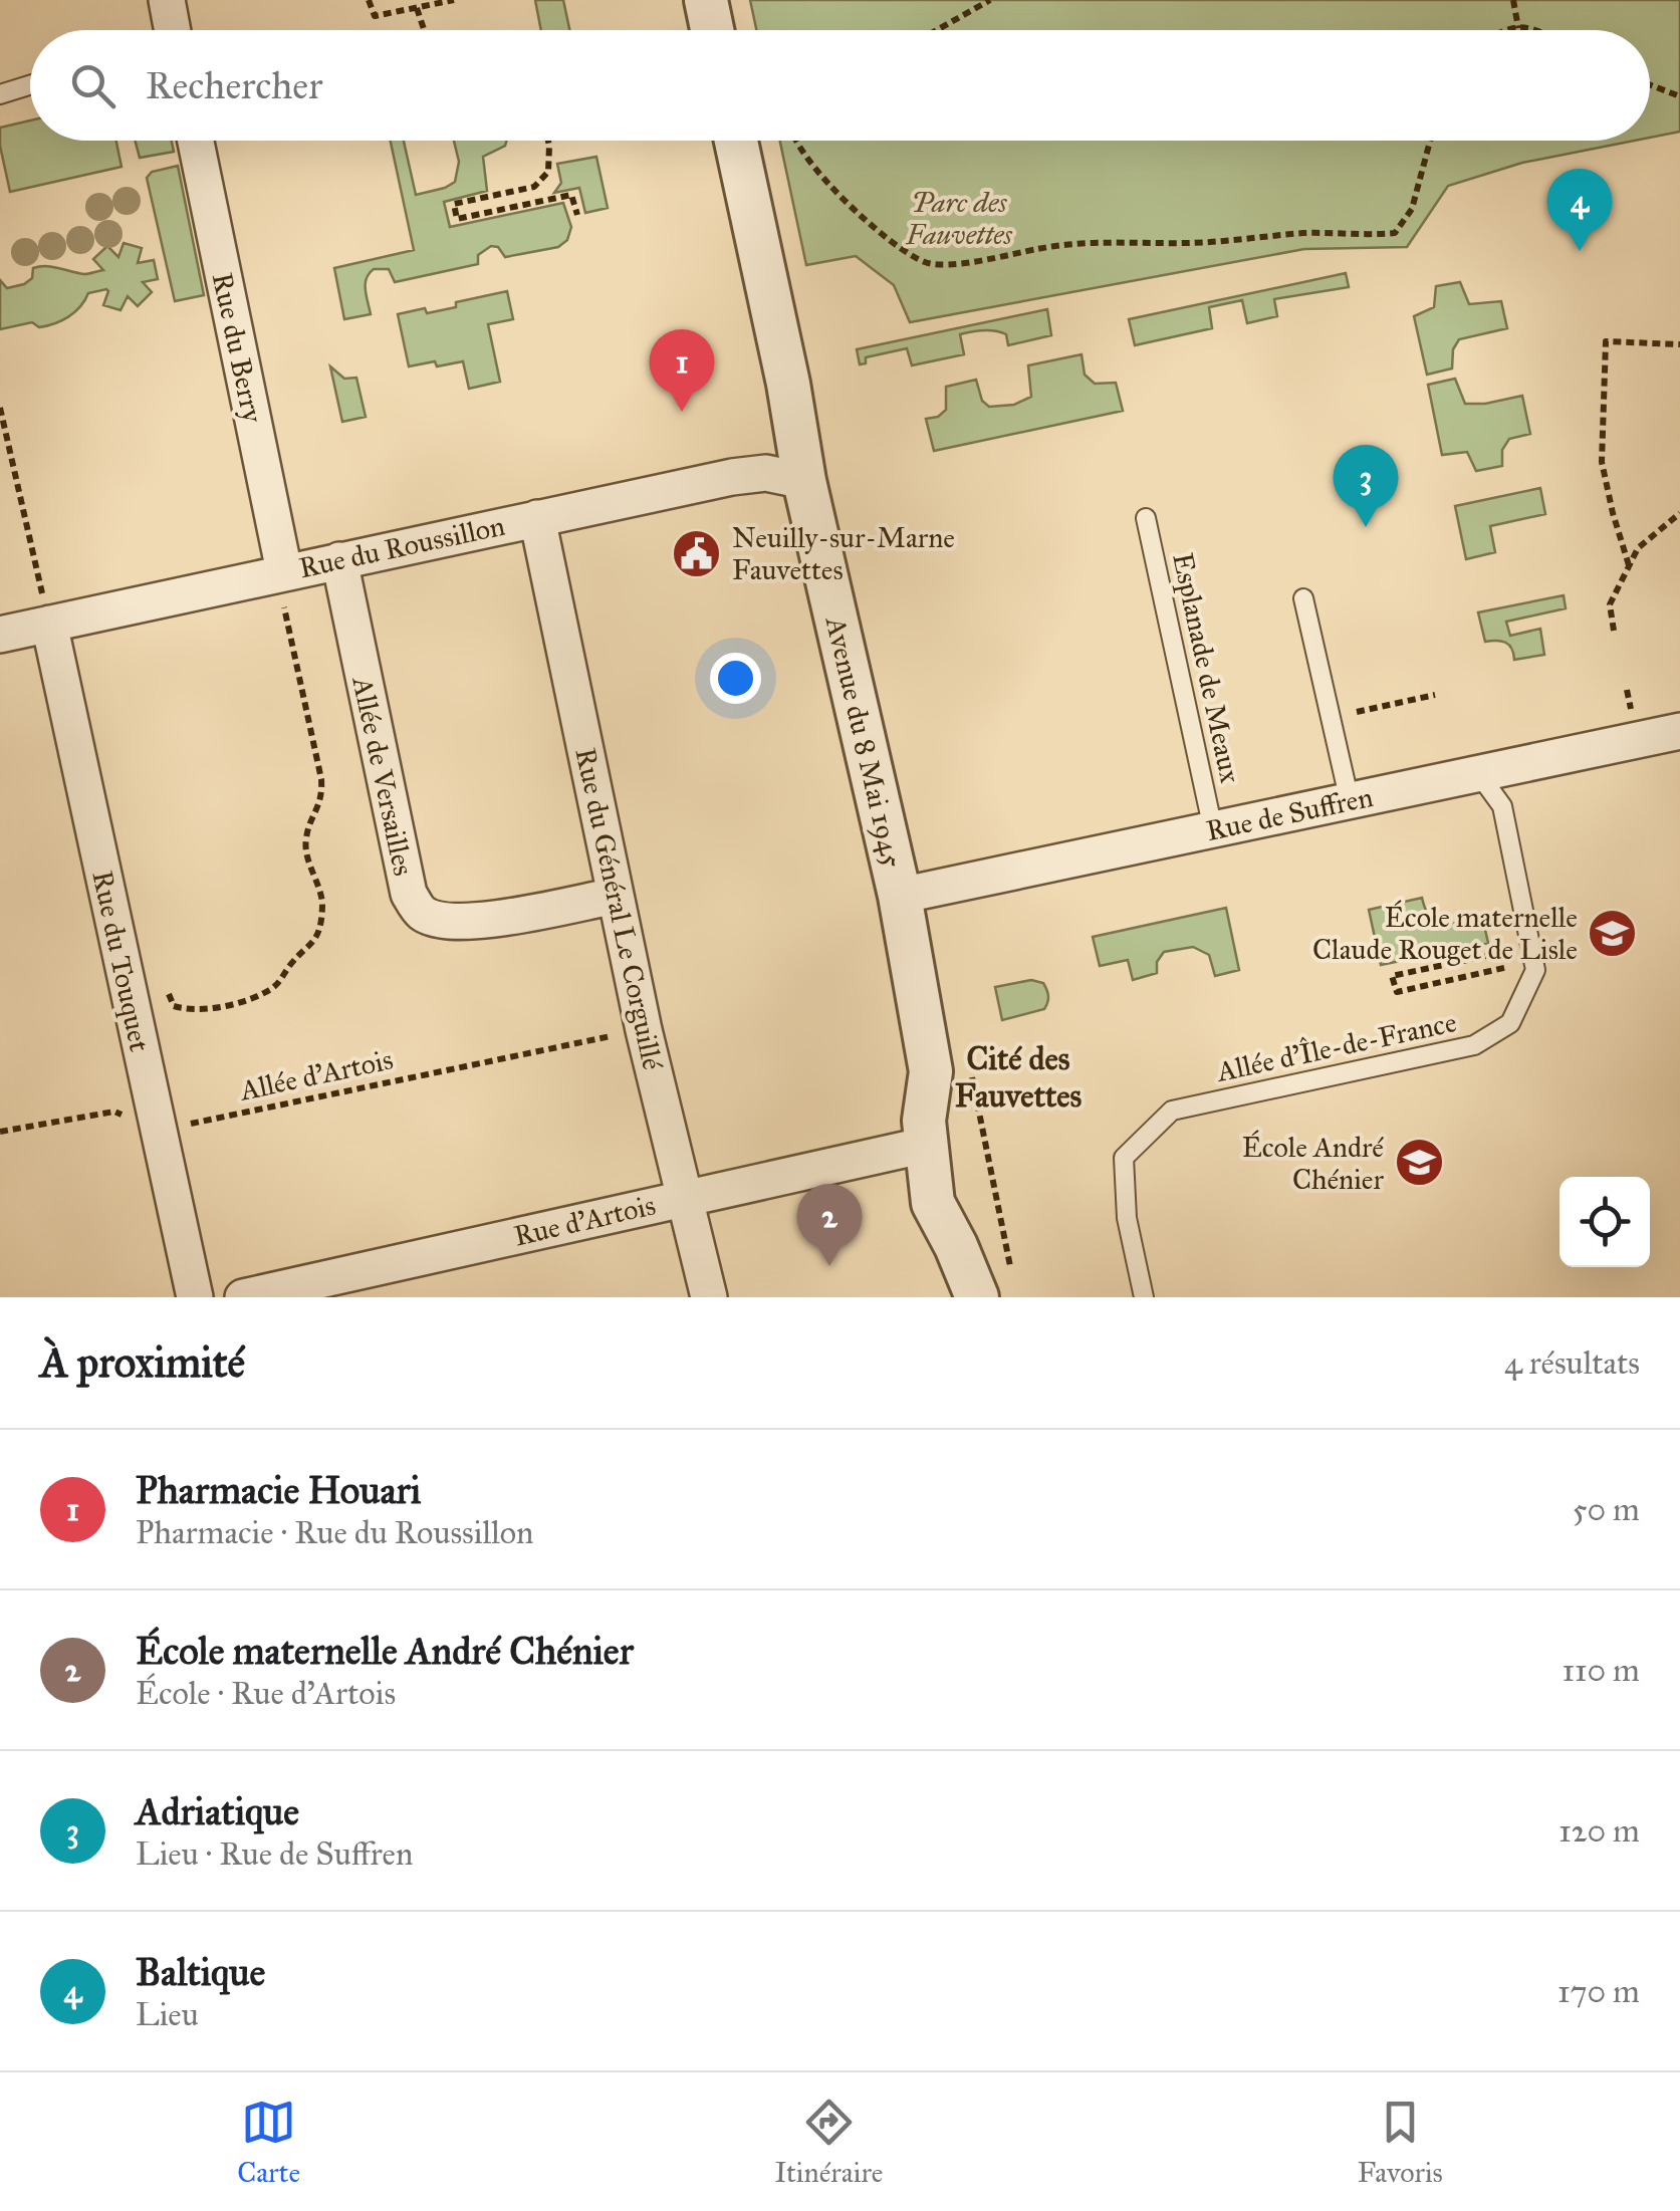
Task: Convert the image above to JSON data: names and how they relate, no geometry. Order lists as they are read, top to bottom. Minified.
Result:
{"streets":{"street":["Rue du Berry","Rue du Roussillon","Avenue du 8 Mai 1945","Allée de Versailles","Rue de Suffren","Rue du Général Le Corguillé","Rue du Touquet","Rue d'Artois"],"lane":["Esplanade de Meaux","Allée d'Île-de-France"],"path":["Allée d'Artois"]},"crossings":[["Rue du Berry","Rue du Roussillon"],["Rue du Roussillon","Avenue du 8 Mai 1945"],["Rue du Roussillon","Allée de Versailles"],["Rue du Roussillon","Rue du Général Le Corguillé"],["Rue du Roussillon","Rue du Touquet"],["Esplanade de Meaux","Rue de Suffren"],["Avenue du 8 Mai 1945","Rue de Suffren"],["Avenue du 8 Mai 1945","Rue d'Artois"],["Allée de Versailles","Rue du Général Le Corguillé"],["Rue du Général Le Corguillé","Allée d'Artois"],["Rue du Général Le Corguillé","Rue d'Artois"],["Rue du Touquet","Allée d'Artois"]],"districts":["Cité des Fauvettes"],"parks":["Parc des Fauvettes"],"places":{"public building":["Neuilly-sur-Marne Fauvettes"],"school or university":["École maternelle Claude Rouget de Lisle","École André Chénier"]},"page":{"search":"Rechercher","pins":["4","1","3","2"],"heading":["À proximité","4 résultats"],"list":[{"mark":"1","name":"Pharmacie Houari","note":"Pharmacie · Rue du Roussillon","value":"50 m"},{"mark":"2","name":"École maternelle André Chénier","note":"École · Rue d'Artois","value":"110 m"},{"mark":"3","name":"Adriatique","note":"Lieu · Rue de Suffren","value":"120 m"},{"mark":"4","name":"Baltique","note":"Lieu","value":"170 m"}],"nav":["Carte","Itinéraire","Favoris"]}}
